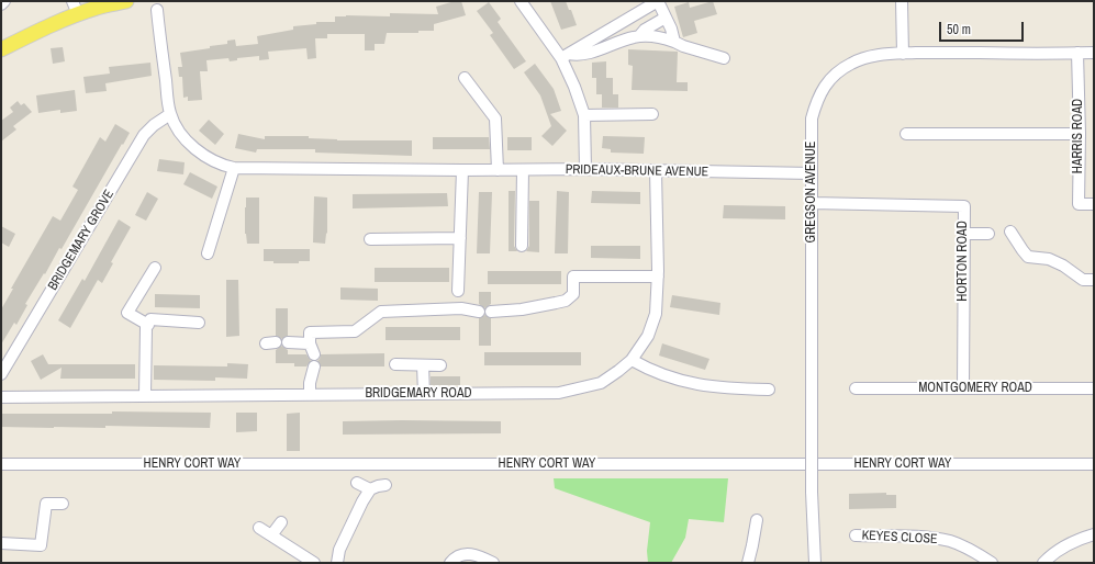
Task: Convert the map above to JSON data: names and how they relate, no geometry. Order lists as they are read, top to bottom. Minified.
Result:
{"streets":{"street":["HARRIS ROAD","PRIDEAUX-BRUNE AVENUE","GREGSON AVENUE","BRIDGEMARY GROVE","HORTON ROAD","MONTGOMERY ROAD","BRIDGEMARY ROAD","HENRY CORT WAY","KEYES CLOSE"]},"crossings":[["HARRIS ROAD","GREGSON AVENUE"],["PRIDEAUX-BRUNE AVENUE","GREGSON AVENUE"],["PRIDEAUX-BRUNE AVENUE","BRIDGEMARY GROVE"],["PRIDEAUX-BRUNE AVENUE","BRIDGEMARY ROAD"],["GREGSON AVENUE","HORTON ROAD"],["HORTON ROAD","MONTGOMERY ROAD"]],"scale_bar":"50 m"}
